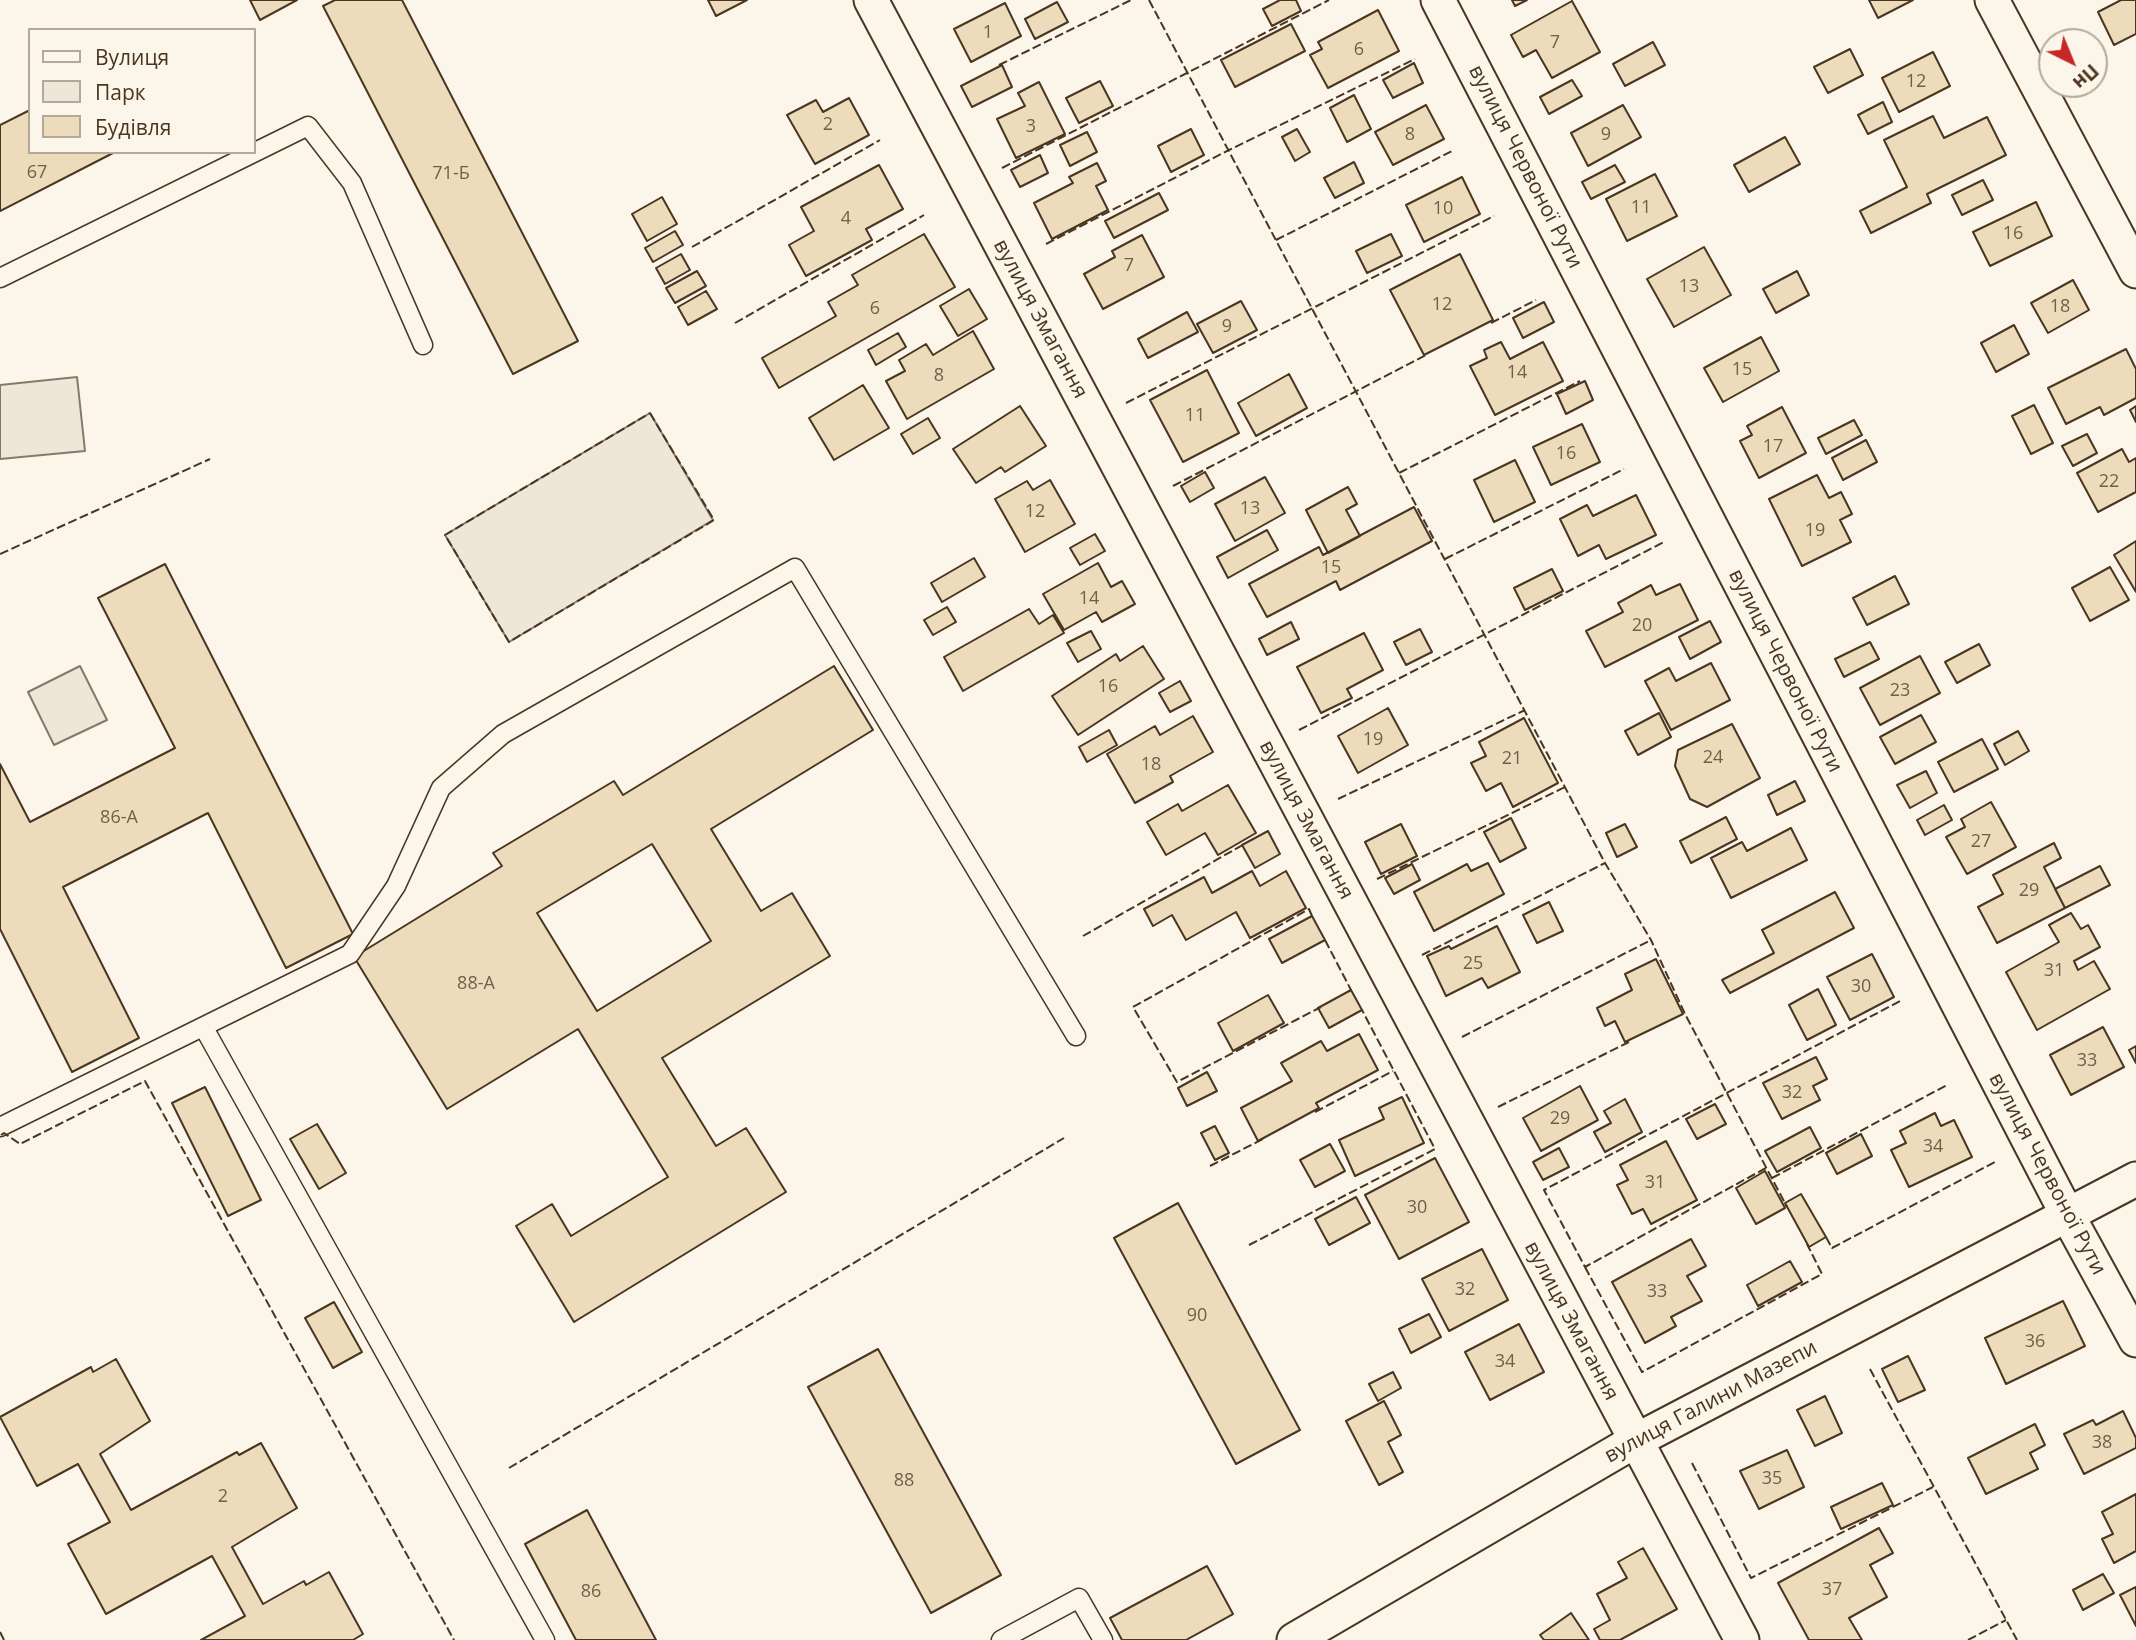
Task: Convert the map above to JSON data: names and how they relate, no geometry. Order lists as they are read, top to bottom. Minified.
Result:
{"streets":{"street":["вулиця Червоної Рути","вулиця Змагання","вулиця Галини Мазепи"]},"crossings":[["вулиця Червоної Рути","вулиця Галини Мазепи"],["вулиця Змагання","вулиця Галини Мазепи"]],"house_numbers":["1","7","6","12","2","3","8","9","67","71-Б","11","10","4","16","7","13","12","18","6","9","15","14","8","11","17","16","22","13","12","19","15","14","20","16","23","19","24","21","18","86-А","27","29","25","31","88-А","30","33","32","29","34","31","30","32","33","90","36","34","38","35","88","2","37","86"],"legend":["Вулиця","Парк","Будівля"],"north":"bottom right"}
